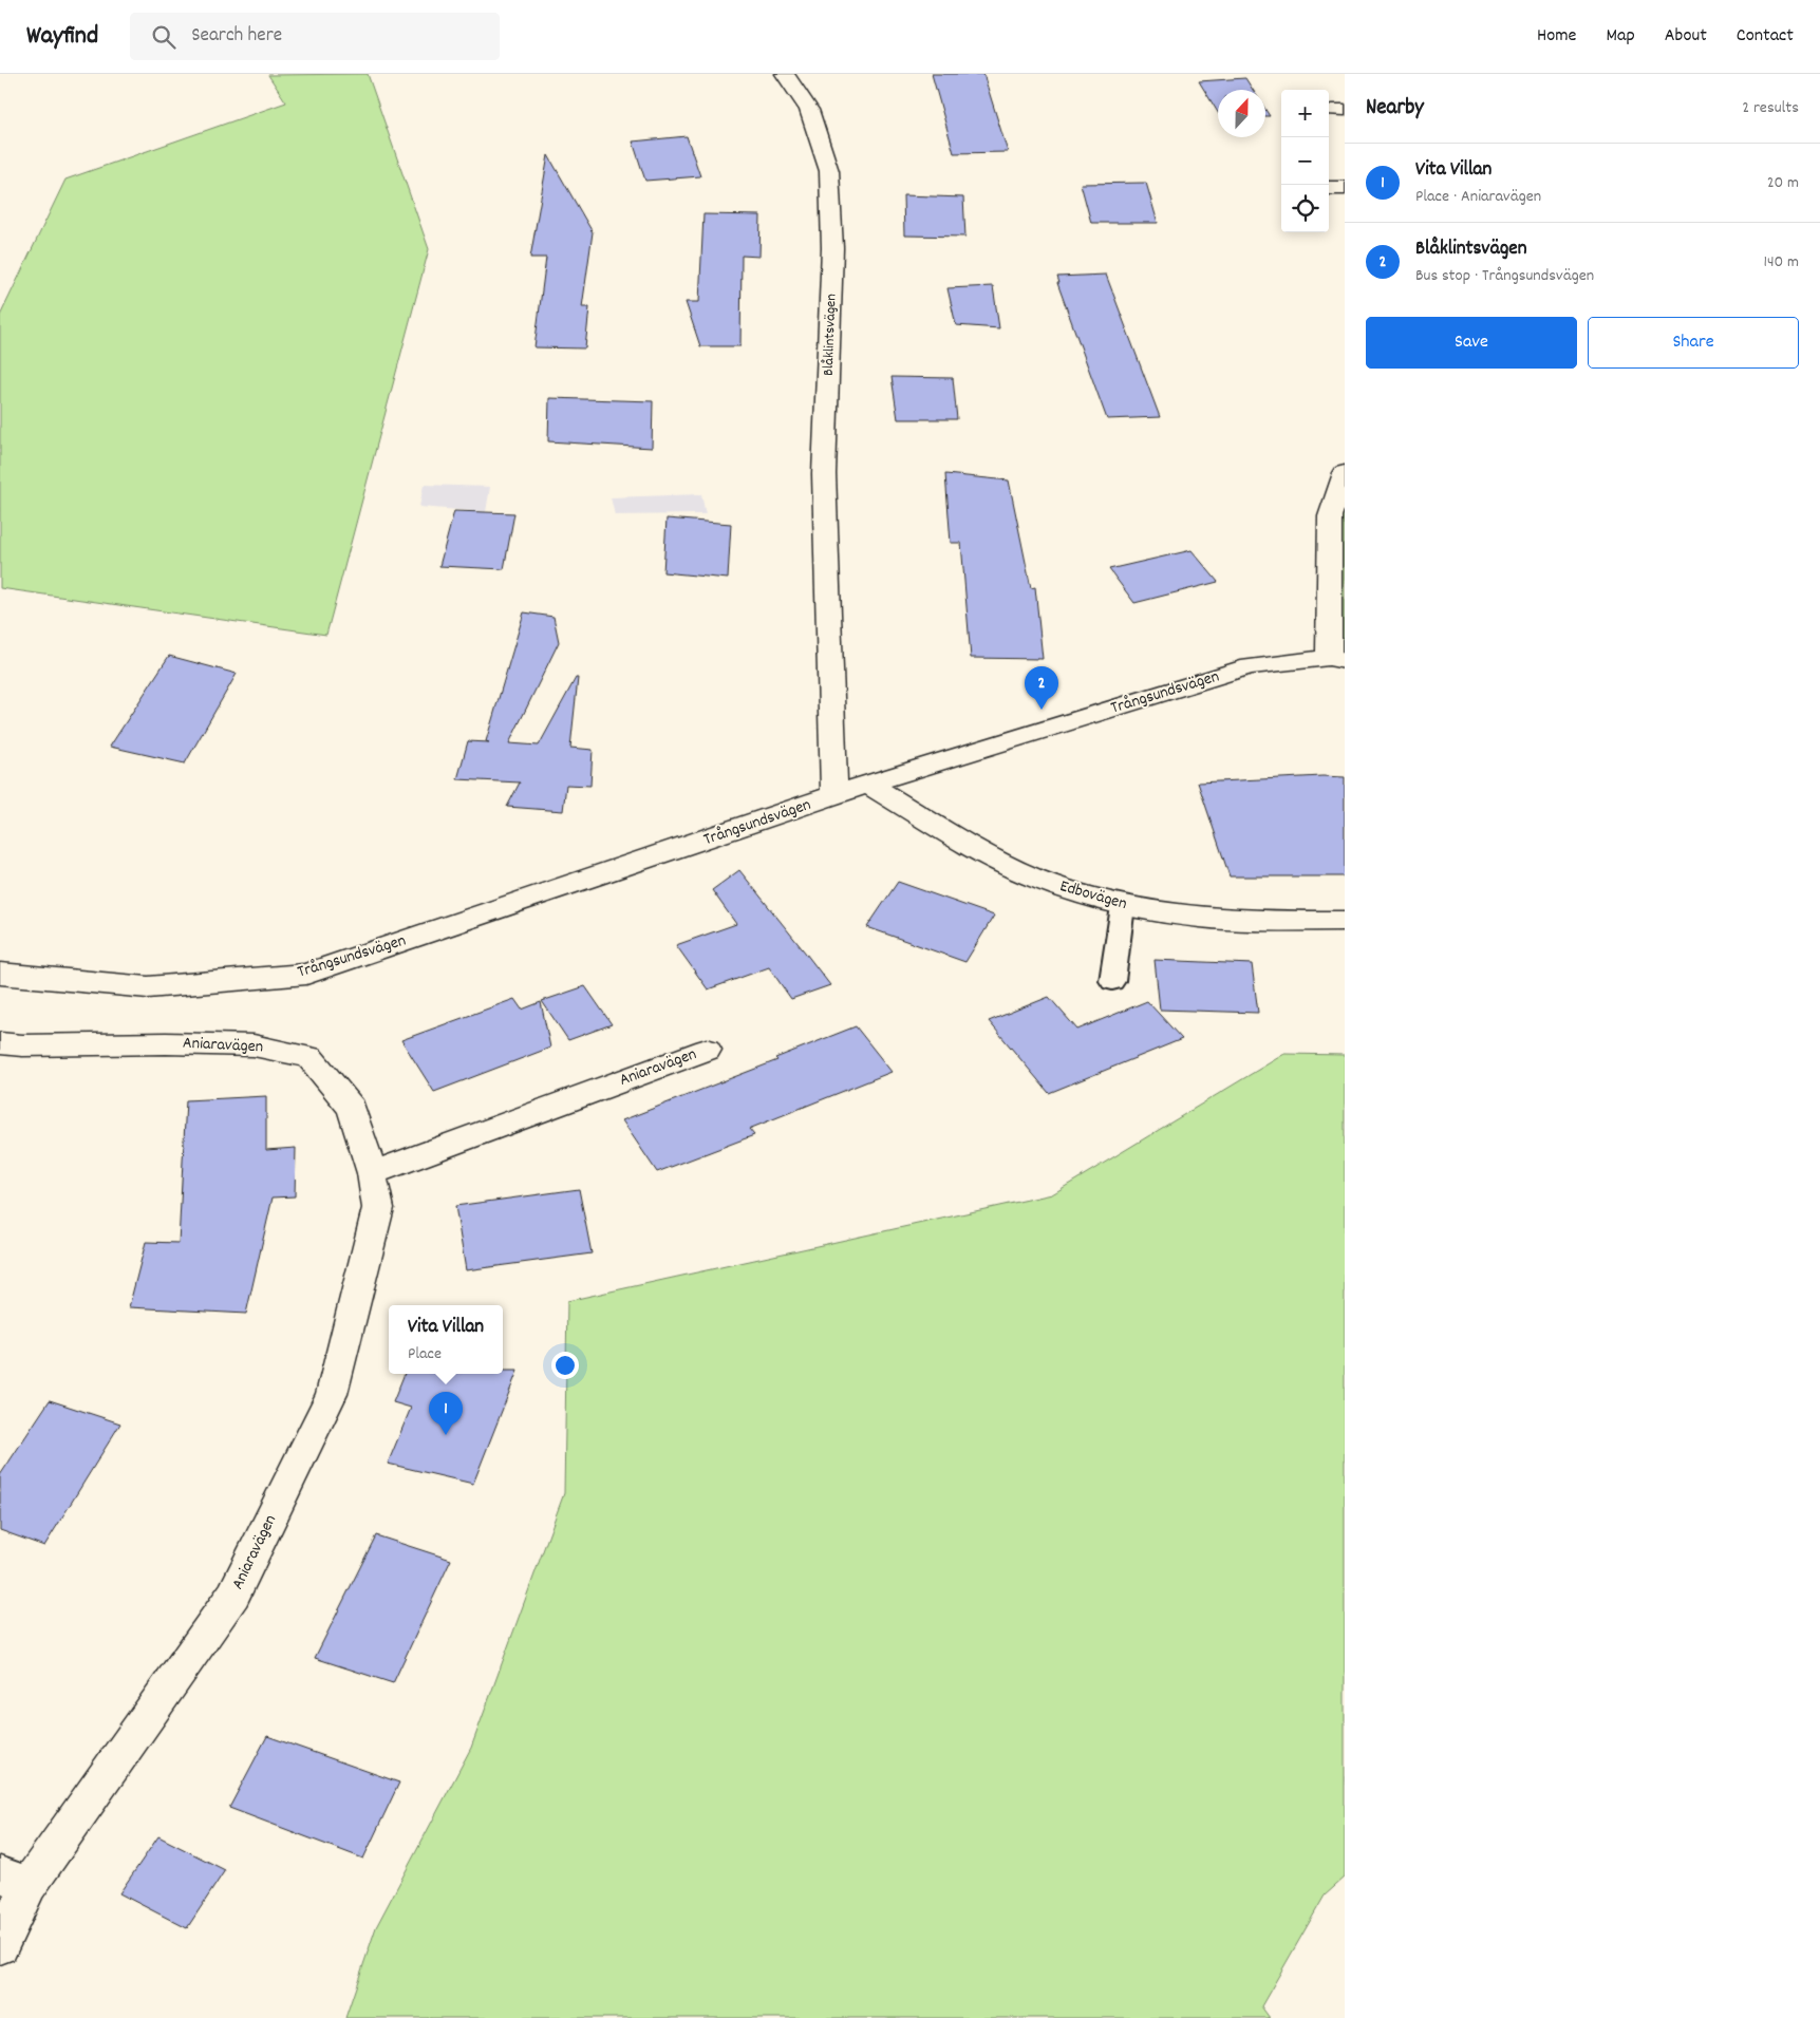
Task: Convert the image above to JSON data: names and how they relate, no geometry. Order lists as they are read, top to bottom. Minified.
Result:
{"streets":{"street":["Blåklintsvägen","Trångsundsvägen","Edbovägen","Aniaravägen"]},"crossings":[["Blåklintsvägen","Trångsundsvägen"],["Trångsundsvägen","Edbovägen"]],"north":"top","page":{"header":"Wayfind","search":"Search here","nav":["Home","Map","About","Contact"],"heading":["Nearby","2 results"],"map_buttons":["+","−"],"list":[{"mark":"1","name":"Vita Villan","note":"Place · Aniaravägen","value":"20 m"},{"mark":"2","name":"Blåklintsvägen","note":"Bus stop · Trångsundsvägen","value":"140 m"}],"buttons":["Save","Share"],"pins":["2","1"],"popup":["Vita Villan","Place"]}}
